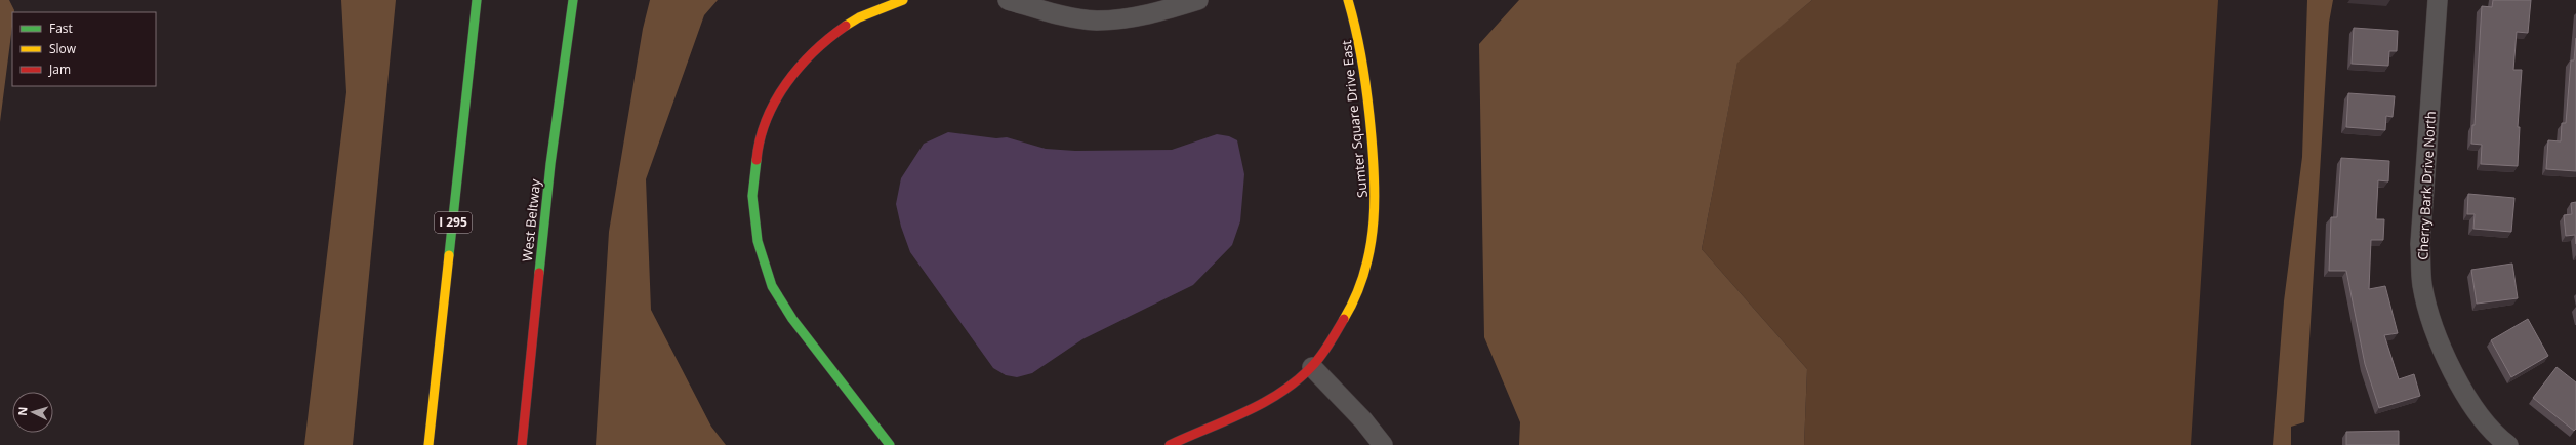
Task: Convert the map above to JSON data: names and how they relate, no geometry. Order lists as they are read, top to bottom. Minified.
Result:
{"streets":{"main road":["Sumter Square Drive East","West Beltway","I 295"],"street":["Cherry Bark Drive North"]},"legend":["Fast","Slow","Jam"],"north":"left"}
